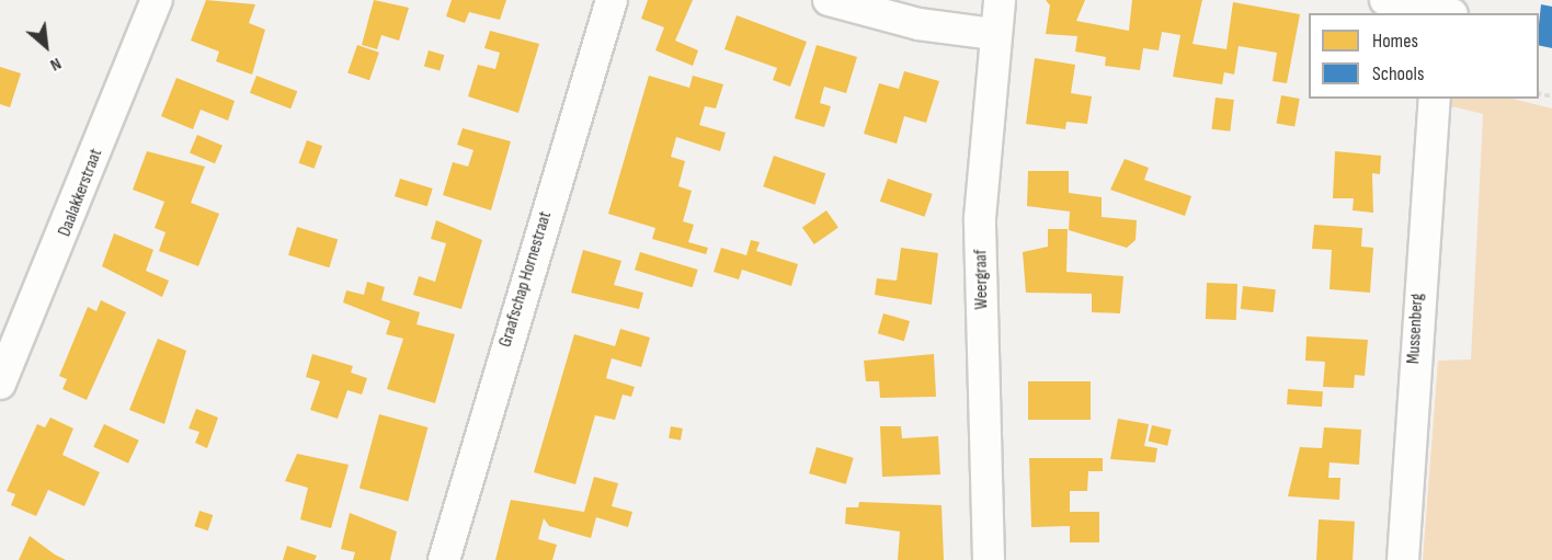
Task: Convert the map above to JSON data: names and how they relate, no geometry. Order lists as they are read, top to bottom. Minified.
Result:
{"streets":{"street":["Daalakkerstraat","Graafschap Hornestraat","Weergraaf","Mussenberg"]},"legend":["Homes","Schools"],"north":"bottom right"}
